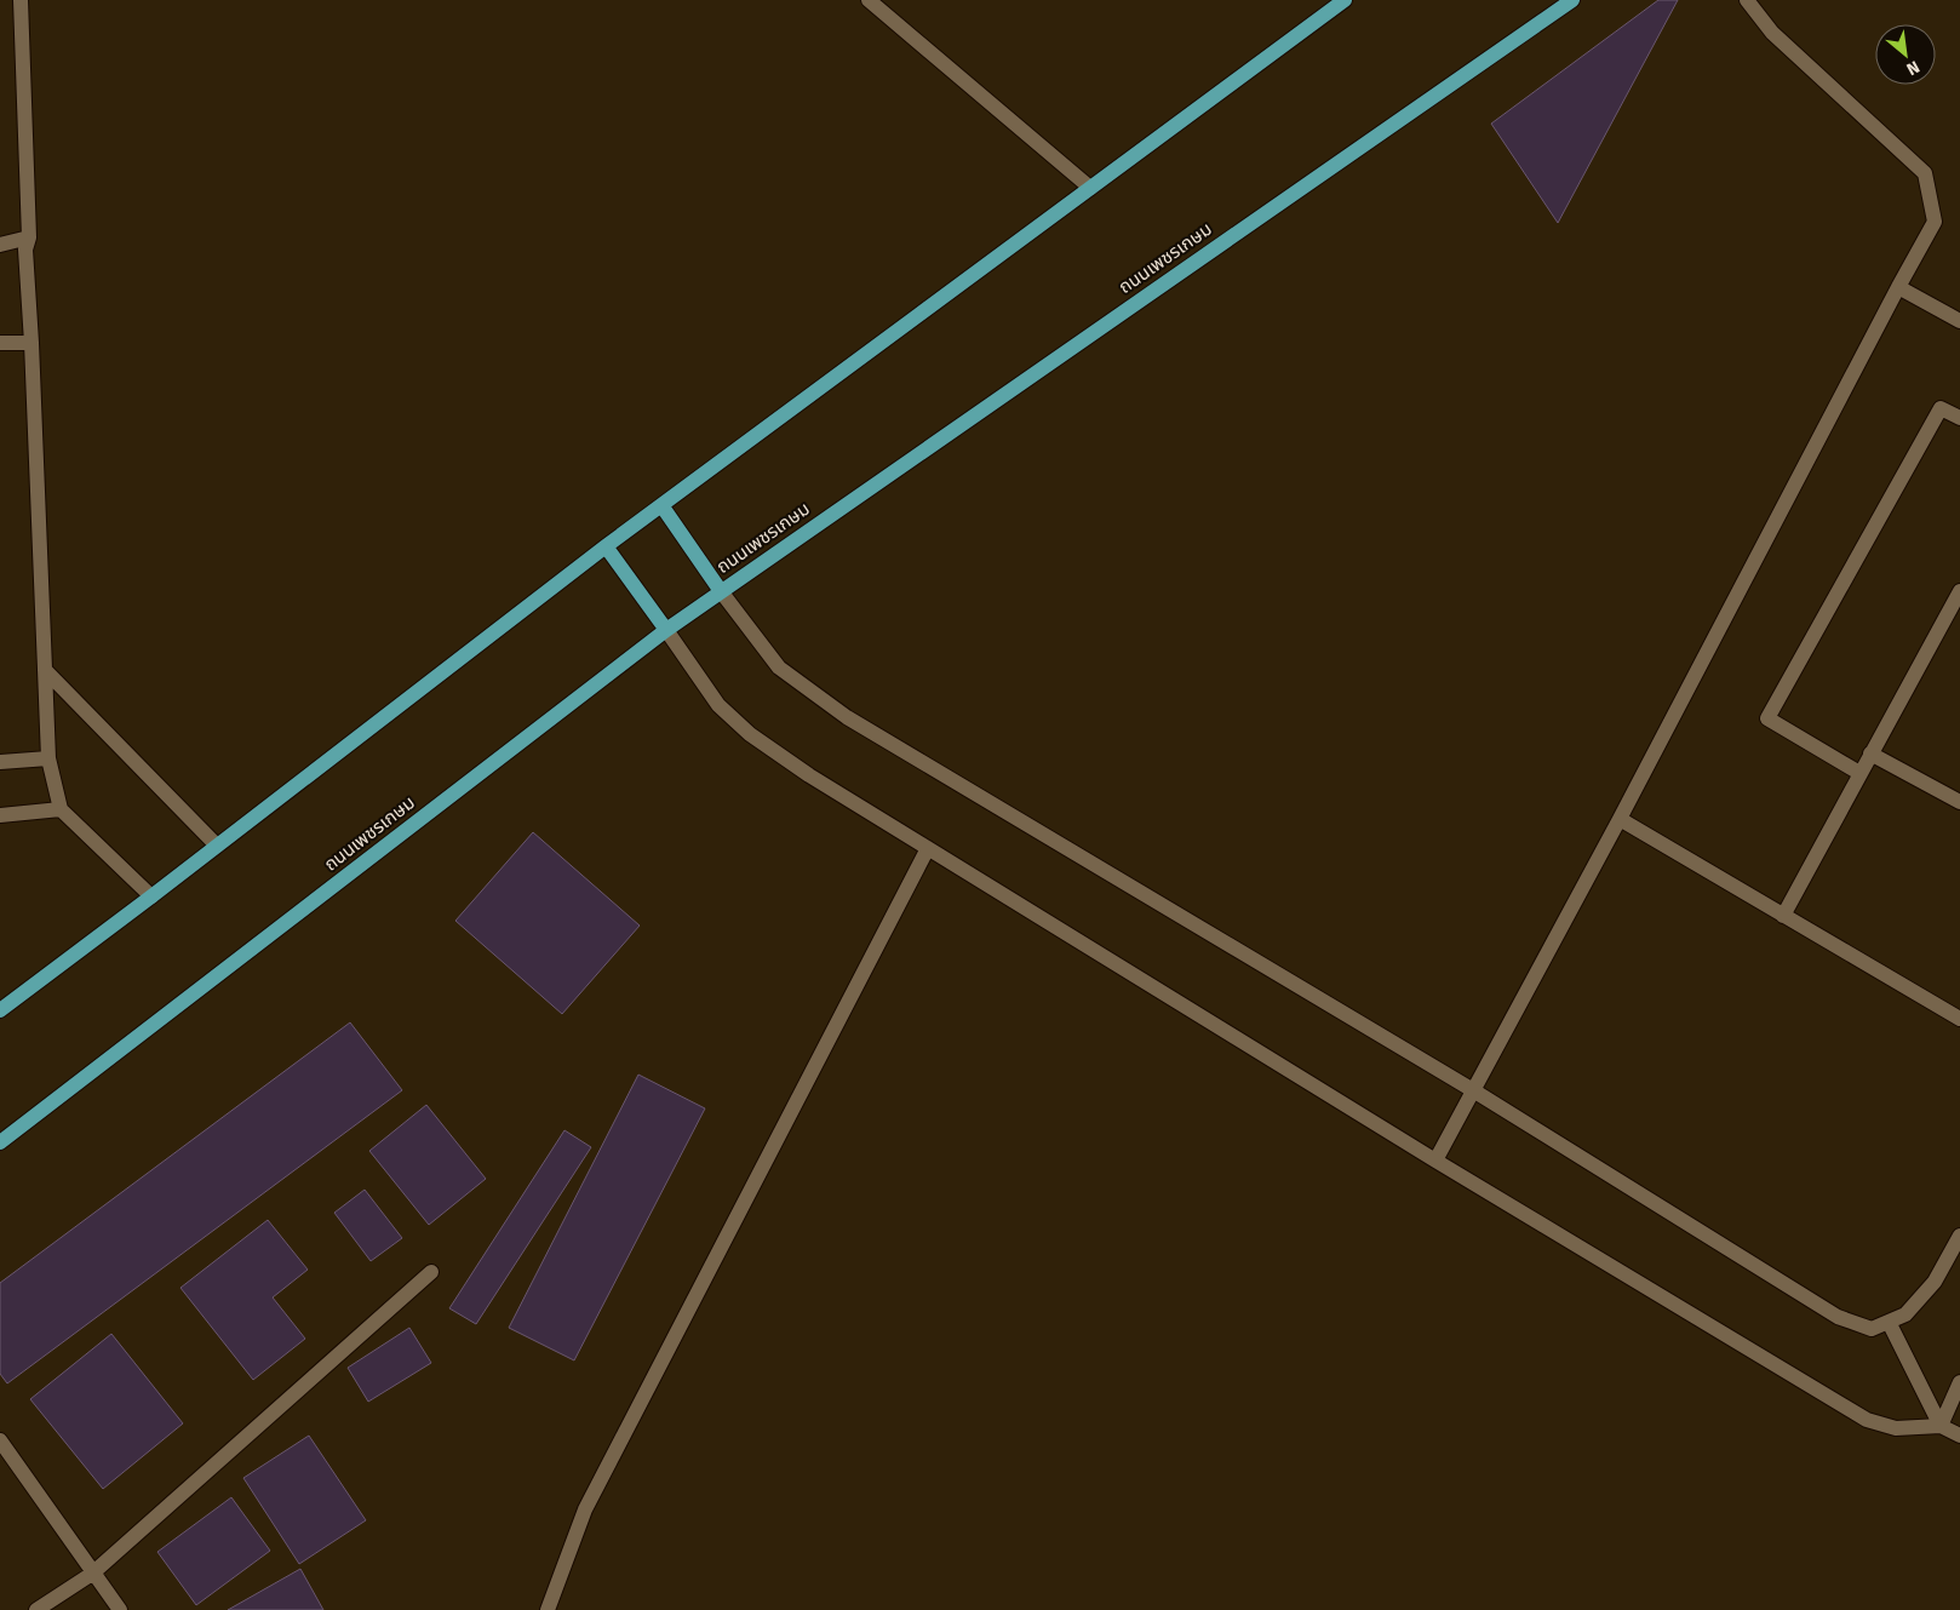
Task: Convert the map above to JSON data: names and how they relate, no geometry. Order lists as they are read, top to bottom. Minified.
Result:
{"streets":{"main road":["ถนนเพชรเกษม"]},"north":"bottom right"}
